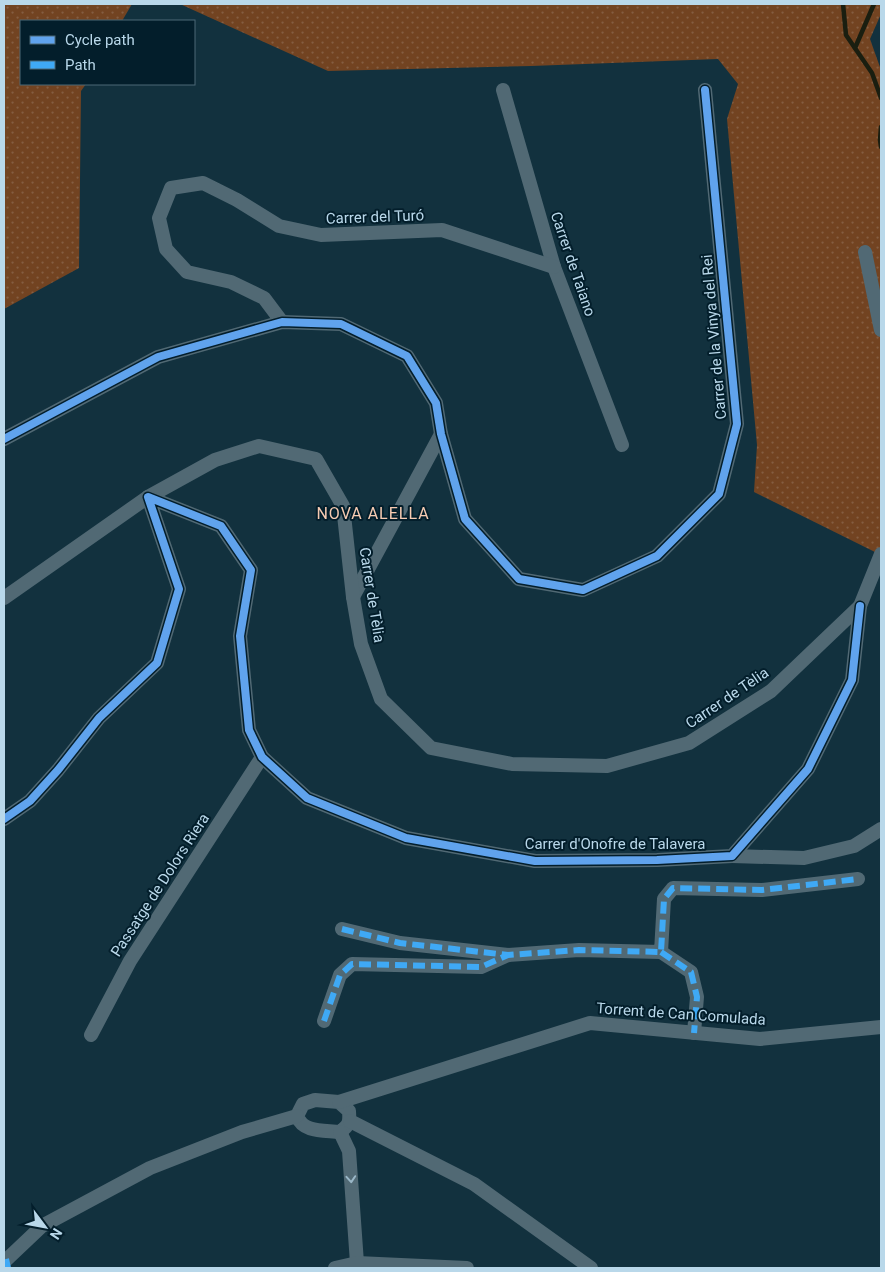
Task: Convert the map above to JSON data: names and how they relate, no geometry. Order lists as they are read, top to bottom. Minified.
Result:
{"streets":{"street":["Carrer del Turó","Carrer de Taiano","Carrer de la Vinya del Rei","Carrer de Tèlia","Carrer d'Onofre de Talavera","Passatge de Dolors Riera","Torrent de Can Comulada"]},"crossings":[["Carrer del Turó","Carrer de Taiano"],["Carrer del Turó","Carrer de la Vinya del Rei"],["Carrer de Tèlia","Carrer d'Onofre de Talavera"],["Carrer d'Onofre de Talavera","Passatge de Dolors Riera"]],"districts":["NOVA ALELLA"],"legend":["Cycle path","Path"],"north":"bottom right"}
